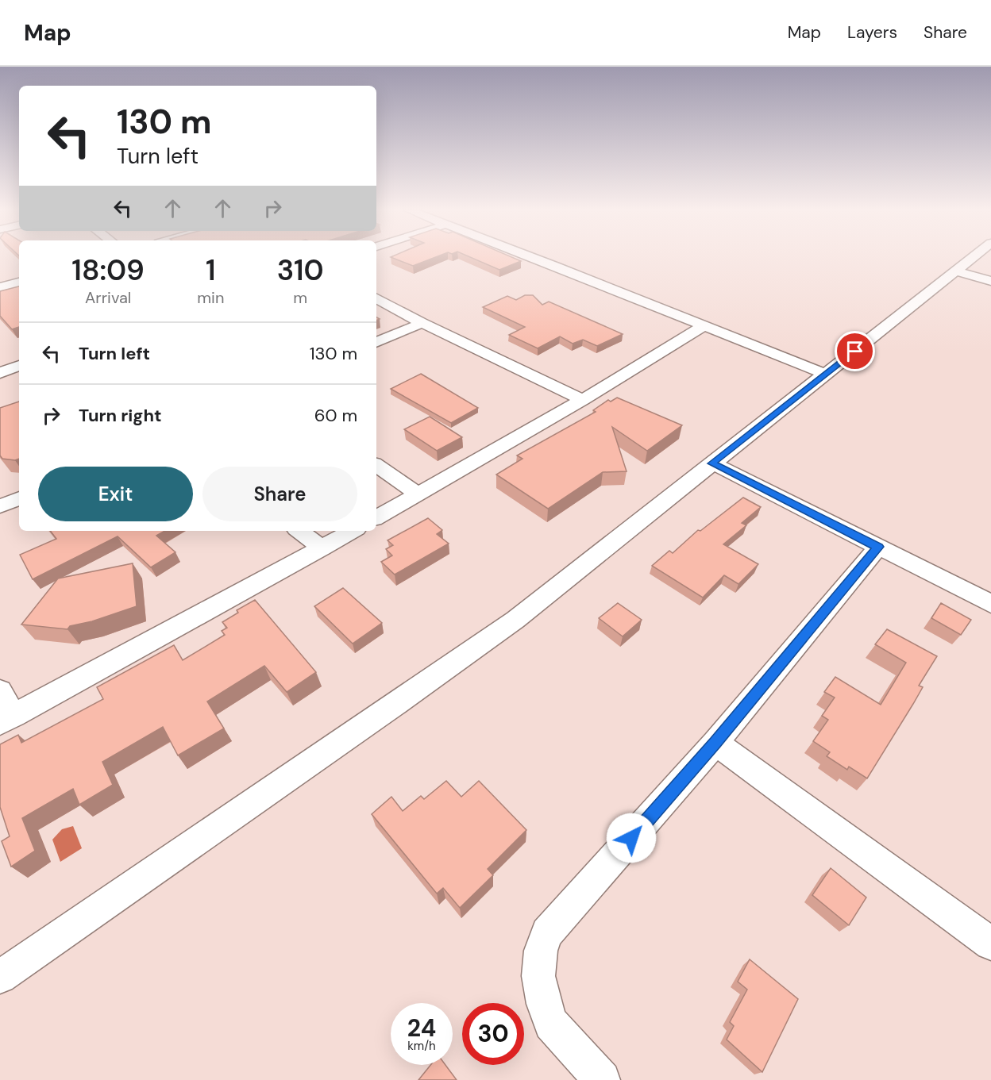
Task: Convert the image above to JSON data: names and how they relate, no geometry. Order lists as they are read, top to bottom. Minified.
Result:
{"page":{"header":"Map","nav":["Map","Layers","Share"],"turn":["130 m","Turn left"],"eta":["18:09","Arrival","1","min","310","m"],"list":[{"name":"Turn left","value":"130 m"},{"name":"Turn right","value":"60 m"}],"buttons":["Exit","Share"],"speed":"24 km/h","limit":"30"}}
